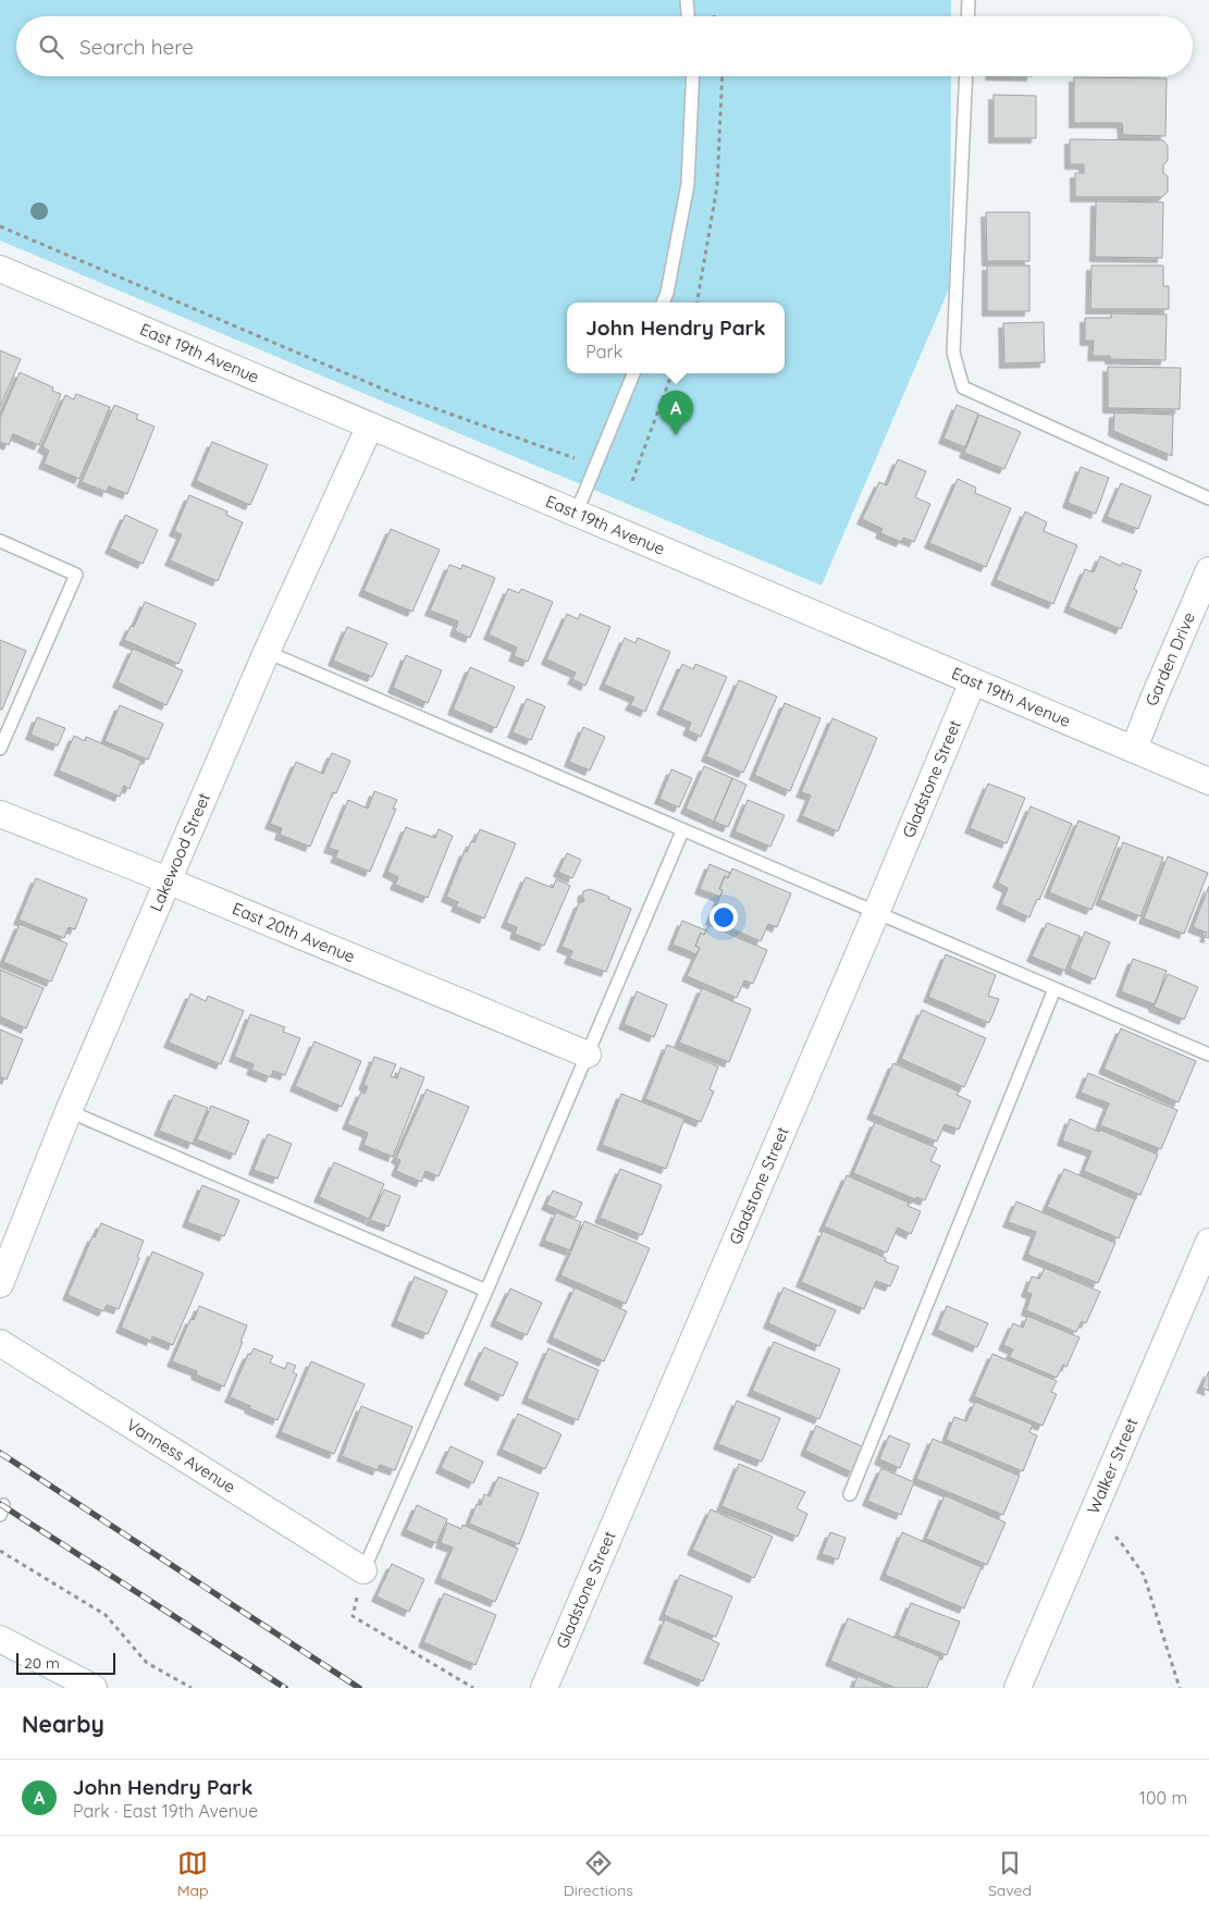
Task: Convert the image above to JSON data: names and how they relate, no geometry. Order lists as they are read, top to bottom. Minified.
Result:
{"streets":{"street":["East 19th Avenue","Garden Drive","Gladstone Street","Lakewood Street","East 20th Avenue","Vanness Avenue","Walker Street"]},"crossings":[["East 19th Avenue","Garden Drive"],["East 19th Avenue","Gladstone Street"],["East 19th Avenue","Lakewood Street"],["Lakewood Street","East 20th Avenue"]],"scale_bar":"20 m","page":{"search":"Search here","popup":["John Hendry Park","Park"],"pins":"A","scale":"20 m","heading":"Nearby","list":[{"mark":"A","name":"John Hendry Park","note":"Park · East 19th Avenue","value":"100 m"}],"nav":["Map","Directions","Saved"]}}
